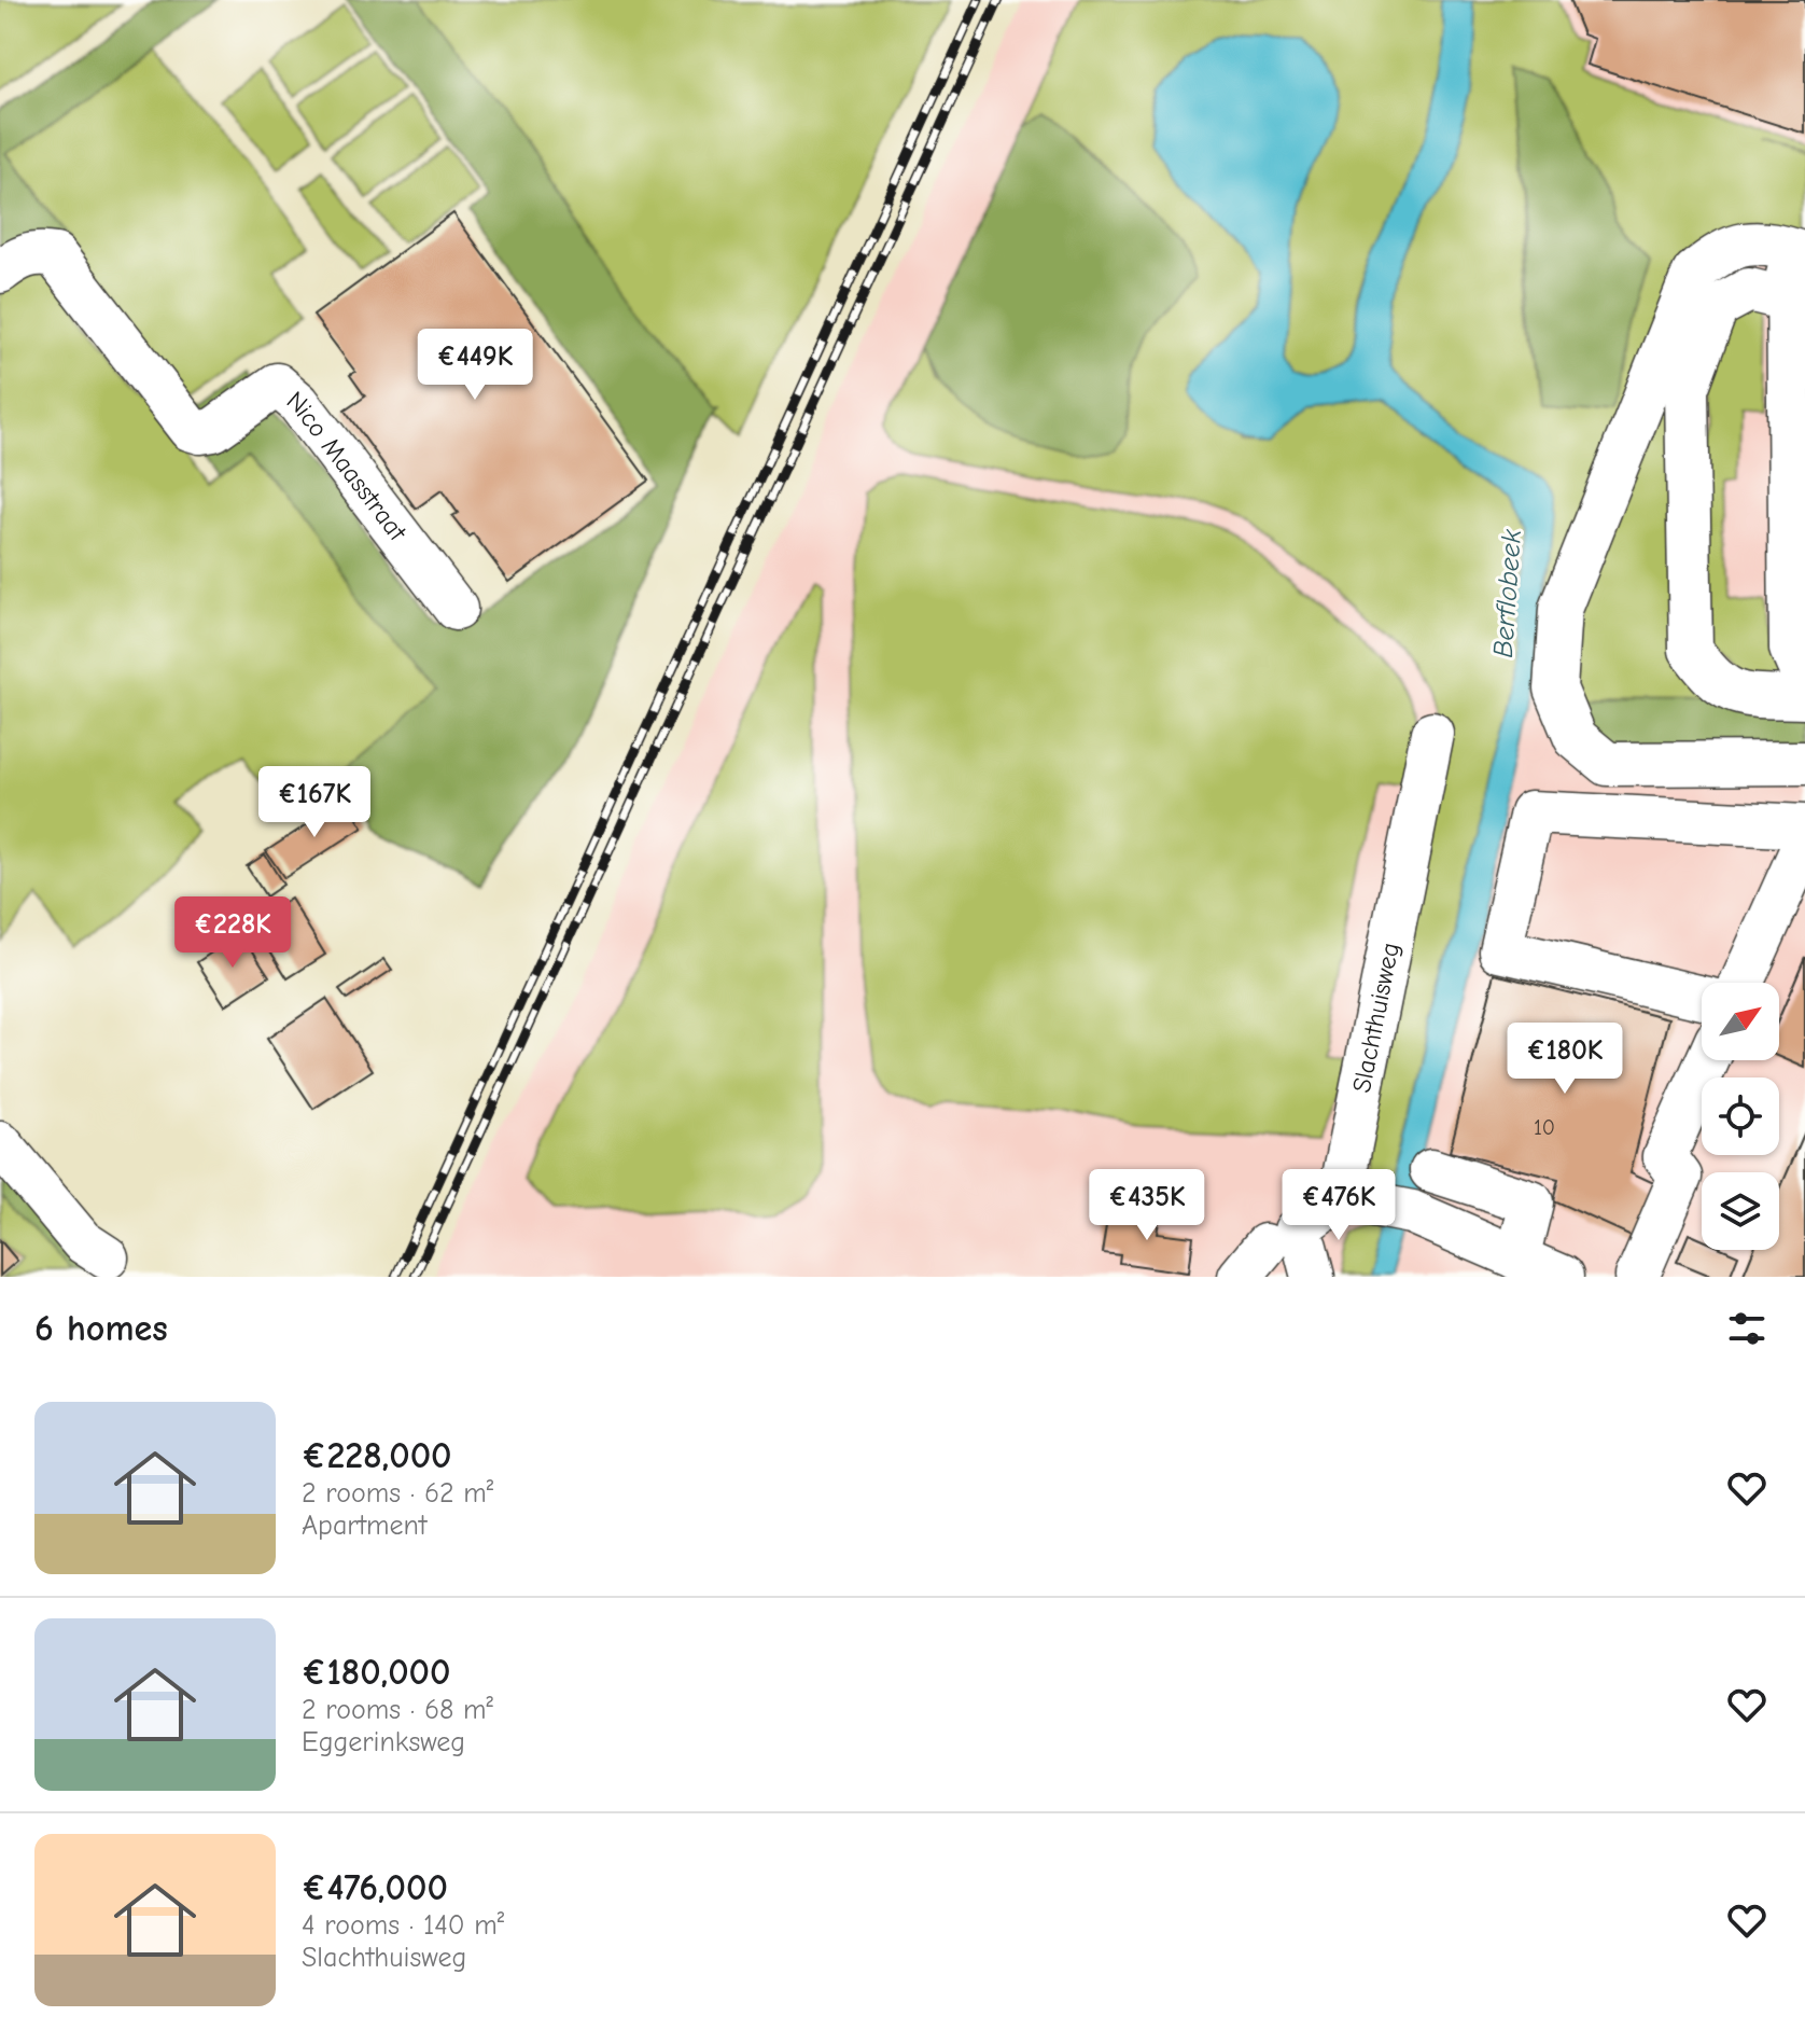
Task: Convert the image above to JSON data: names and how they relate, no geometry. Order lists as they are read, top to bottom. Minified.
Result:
{"streets":{"street":["Nico Maasstraat","Slachthuisweg"]},"water":["Berflobeek"],"house_numbers":["10"],"north":"top right","page":{"price":["€449K","€167K","€228K","€180K","€435K","€476K"],"heading":"6 homes","list":[{"name":"€228,000","note":"2 rooms · 62 m² · Apartment"},{"name":"€180,000","note":"2 rooms · 68 m² · Eggerinksweg"},{"name":"€476,000","note":"4 rooms · 140 m² · Slachthuisweg"}]}}
